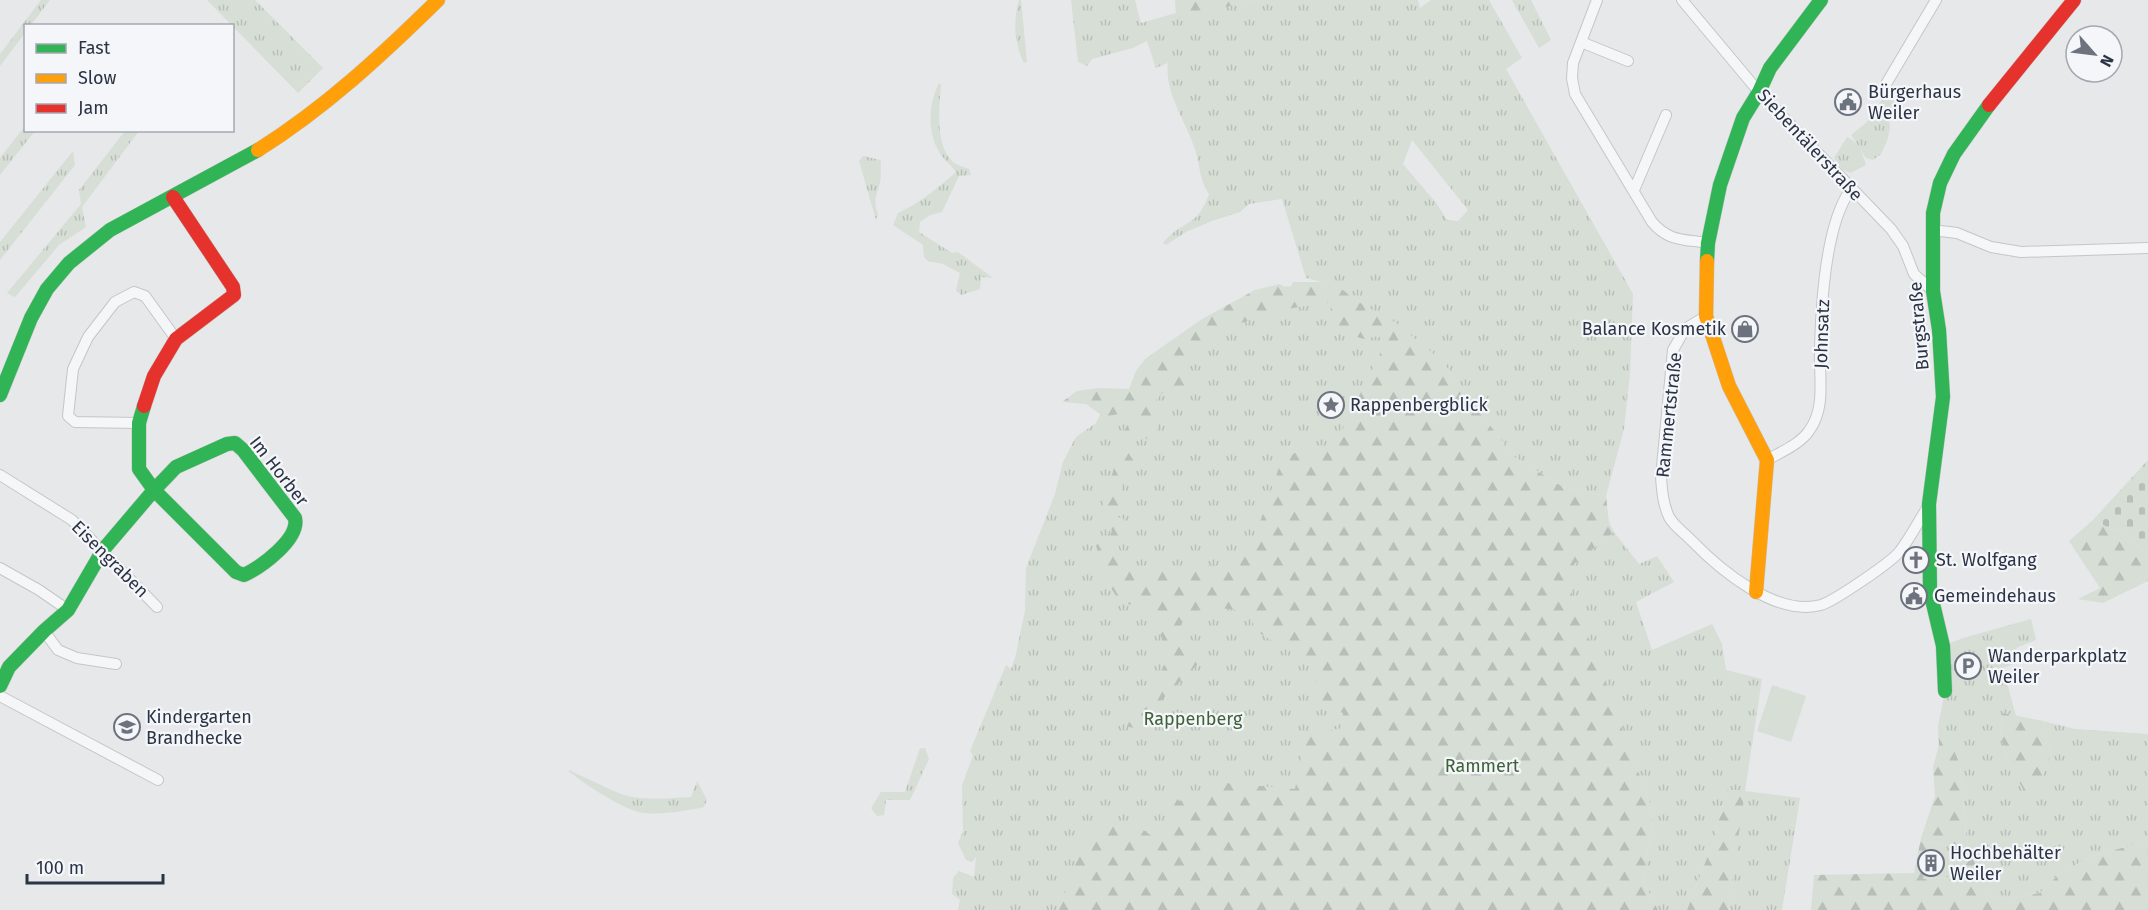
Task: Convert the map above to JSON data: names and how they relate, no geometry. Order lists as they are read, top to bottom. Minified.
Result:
{"streets":{"street":["Siebentälerstraße","Burgstraße","Johnsatz","Rammertstraße","Im Horber","Eisengraben"]},"crossings":[["Siebentälerstraße","Burgstraße"],["Siebentälerstraße","Johnsatz"],["Burgstraße","Rammertstraße"],["Im Horber","Eisengraben"]],"parks":["Rappenberg","Rammert"],"places":{"public building":["Bürgerhaus Weiler","Gemeindehaus"],"shop":["Balance Kosmetik"],"place":["Rappenbergblick"],"church":["St. Wolfgang"],"parking":["Wanderparkplatz Weiler"],"school or university":["Kindergarten Brandhecke"],"building":["Hochbehälter Weiler"]},"legend":["Fast","Slow","Jam"],"scale_bar":"100 m","north":"bottom right"}
